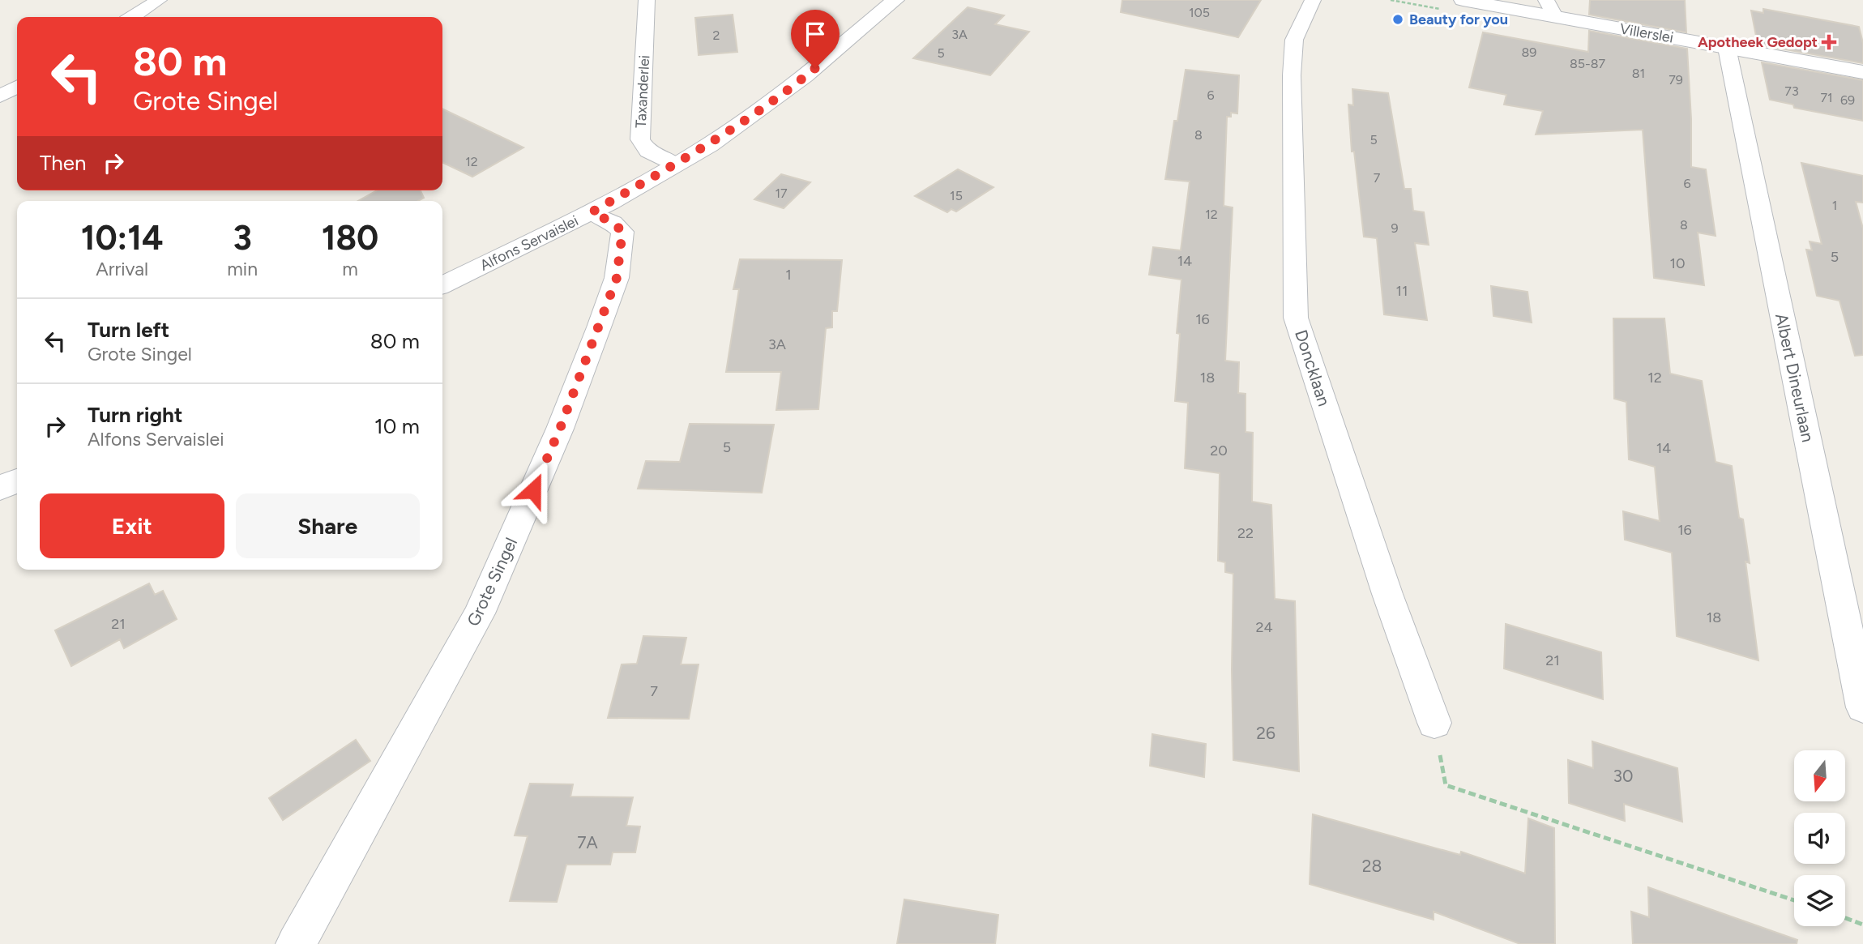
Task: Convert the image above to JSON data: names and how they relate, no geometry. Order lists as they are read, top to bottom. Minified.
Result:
{"streets":{"street":["Villerslei","Taxanderlei","Alfons Servaislei","Doncklaan","Albert Dineurlaan","Grote Singel"]},"crossings":[["Villerslei","Albert Dineurlaan"],["Taxanderlei","Alfons Servaislei"],["Alfons Servaislei","Grote Singel"]],"places":{"other":["Beauty for you"],"health":["Apotheek Gedopt"]},"house_numbers":["105","3A","2","89","5","85-87","81","79","73","6","71","69","8","5","12","7","6","17","15","1","12","8","9","5","14","10","1","11","16","3A","18","12","5","14","20","16","22","18","21","24","21","7","26","30","7A","28"],"north":"bottom","page":{"turn":["80 m","Grote Singel"],"then":"Then","eta":["10:14","Arrival","3","min","180","m"],"list":[{"name":"Turn left","note":"Grote Singel","value":"80 m"},{"name":"Turn right","note":"Alfons Servaislei","value":"10 m"}],"buttons":["Exit","Share"]}}
